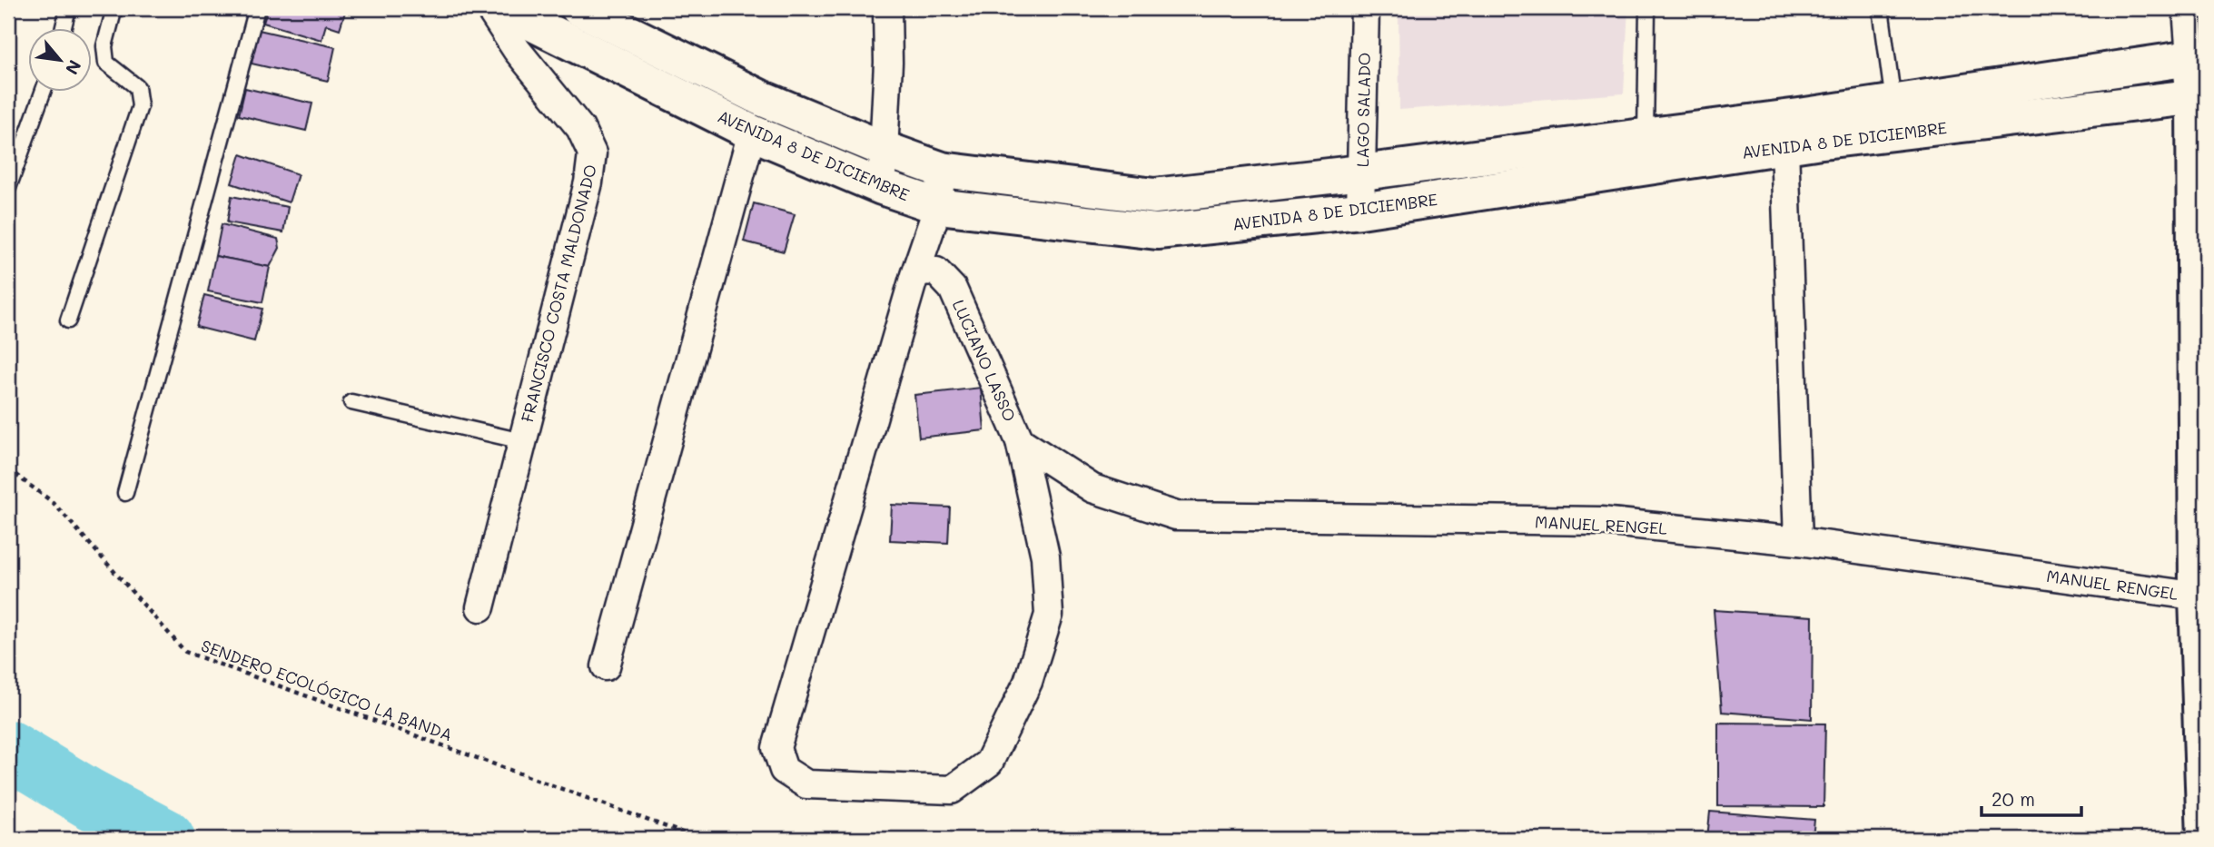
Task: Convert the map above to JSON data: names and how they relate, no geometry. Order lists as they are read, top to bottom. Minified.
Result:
{"streets":{"main road":["AVENIDA 8 DE DICIEMBRE"],"street":["LAGO SALADO","FRANCISCO COSTA MALDONADO","LUCIANO LASSO","MANUEL RENGEL"],"path":["SENDERO ECOLÓGICO LA BANDA"]},"crossings":[["LAGO SALADO","AVENIDA 8 DE DICIEMBRE"],["LUCIANO LASSO","MANUEL RENGEL"]],"scale_bar":"20 m","north":"bottom right"}
